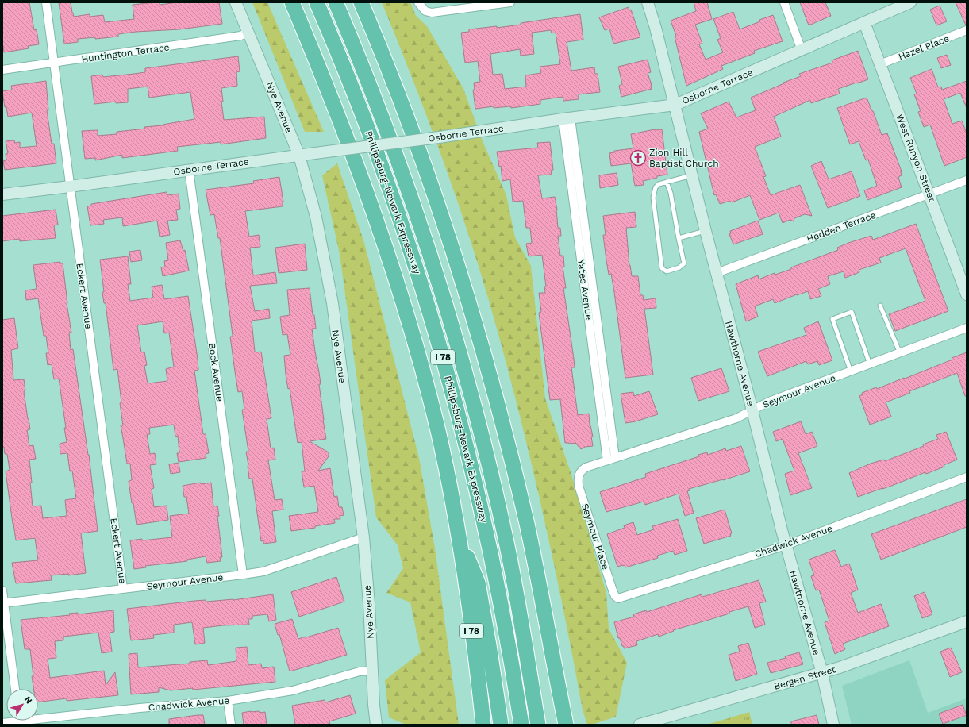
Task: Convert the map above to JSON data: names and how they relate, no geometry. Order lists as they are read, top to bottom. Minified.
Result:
{"streets":{"highway":["Phillipsburg-Newark Expressway","I 78"],"street":["Hazel Place","Huntington Terrace","Osborne Terrace","Nye Avenue","West Runyon Street","Hedden Terrace","Yates Avenue","Eckert Avenue","Hawthorne Avenue","Bock Avenue","Seymour Avenue","Seymour Place","Chadwick Avenue","Bergen Street"]},"crossings":[["Hazel Place","West Runyon Street"],["Huntington Terrace","Nye Avenue"],["Huntington Terrace","Eckert Avenue"],["Osborne Terrace","Nye Avenue"],["Osborne Terrace","West Runyon Street"],["Osborne Terrace","Yates Avenue"],["Osborne Terrace","Eckert Avenue"],["Osborne Terrace","Hawthorne Avenue"],["Osborne Terrace","Bock Avenue"],["Nye Avenue","Seymour Avenue"],["Nye Avenue","Chadwick Avenue"],["West Runyon Street","Hedden Terrace"],["Hedden Terrace","Hawthorne Avenue"],["Yates Avenue","Seymour Avenue"],["Eckert Avenue","Seymour Avenue"],["Hawthorne Avenue","Seymour Avenue"],["Hawthorne Avenue","Chadwick Avenue"],["Hawthorne Avenue","Bergen Street"],["Bock Avenue","Seymour Avenue"],["Seymour Avenue","Seymour Place"],["Seymour Place","Chadwick Avenue"]],"places":{"church":["Zion Hill Baptist Church"]},"north":"top right"}
